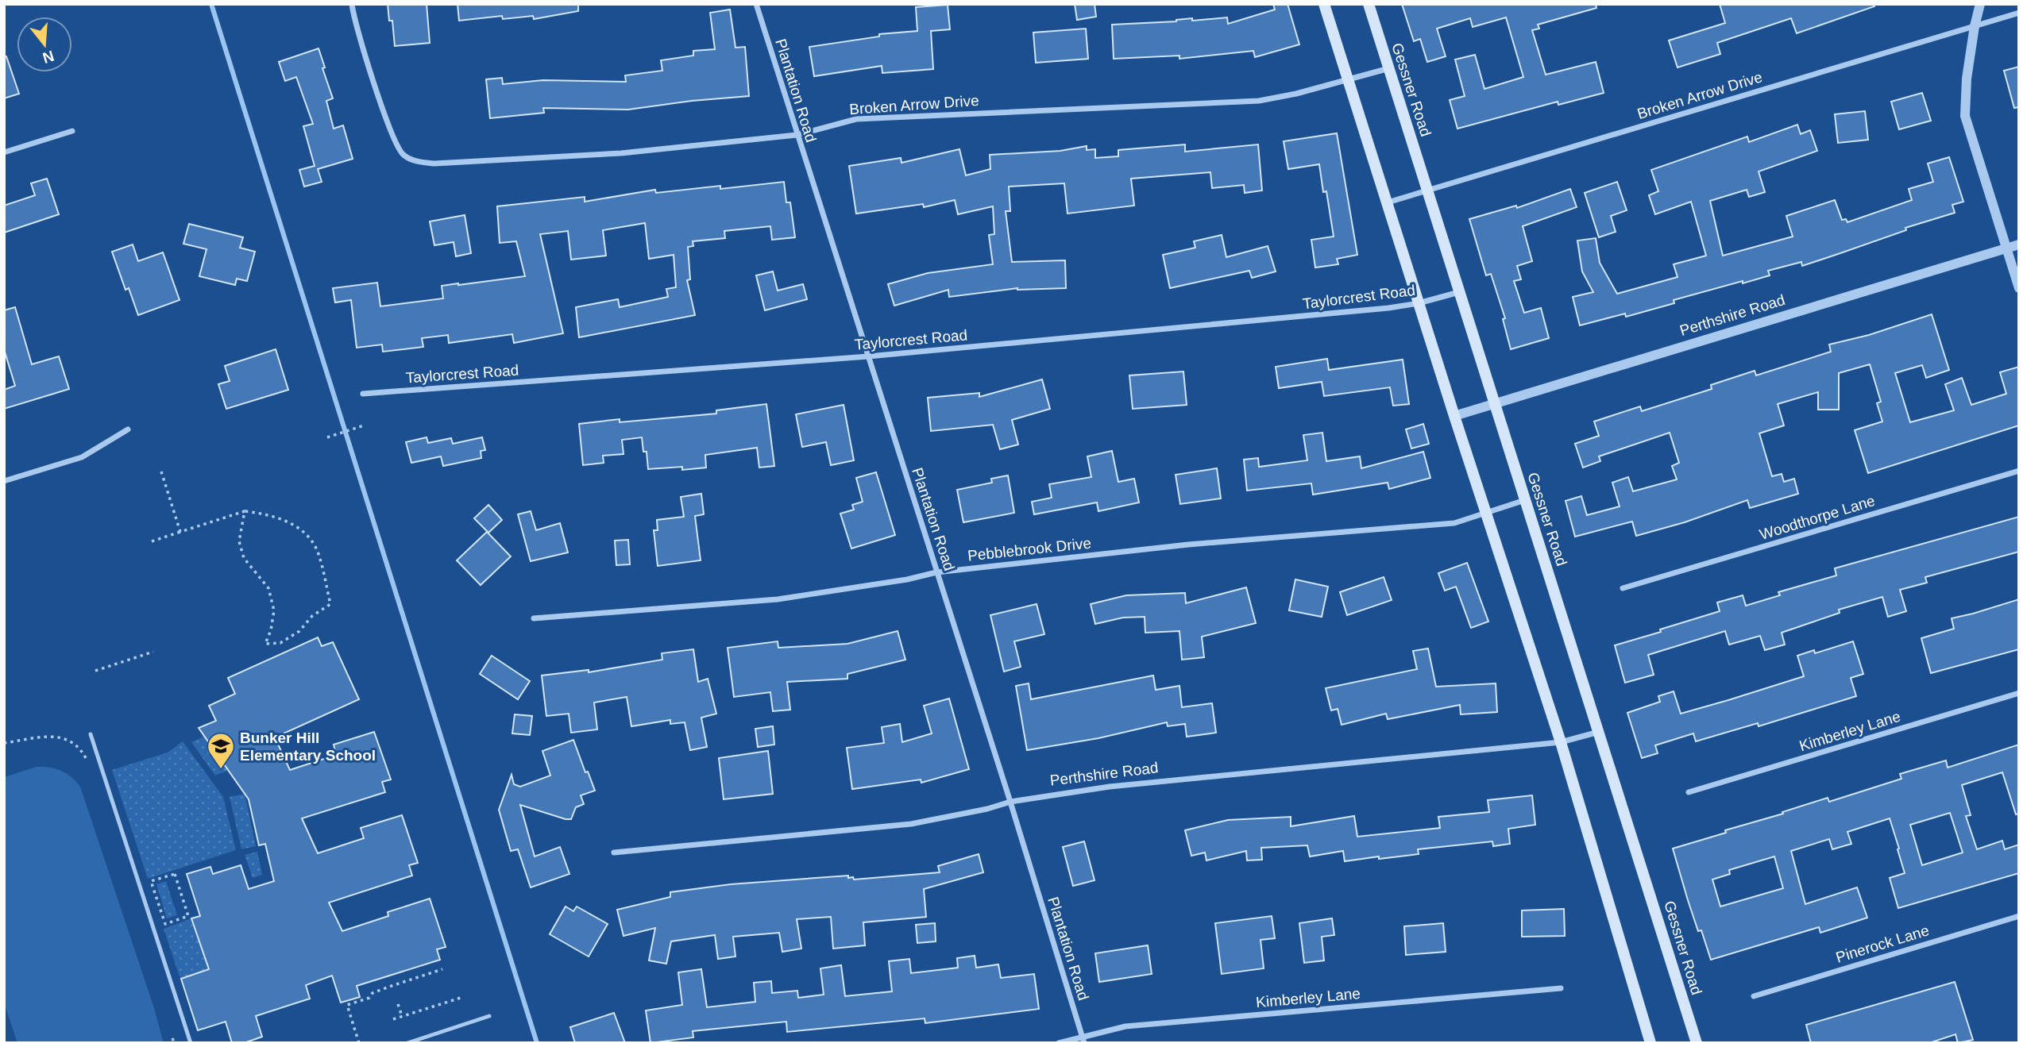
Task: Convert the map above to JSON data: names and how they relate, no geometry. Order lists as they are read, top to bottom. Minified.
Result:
{"streets":{"main road":["Gessner Road"],"street":["Plantation Road","Broken Arrow Drive","Taylorcrest Road","Perthshire Road","Woodthorpe Lane","Pebblebrook Drive","Kimberley Lane","Pinerock Lane"]},"crossings":[["Gessner Road","Broken Arrow Drive"],["Gessner Road","Taylorcrest Road"],["Gessner Road","Perthshire Road"],["Gessner Road","Pebblebrook Drive"],["Plantation Road","Broken Arrow Drive"],["Plantation Road","Taylorcrest Road"],["Plantation Road","Perthshire Road"],["Plantation Road","Pebblebrook Drive"],["Plantation Road","Kimberley Lane"]],"places":{"school or university":["Bunker Hill Elementary School"]},"north":"bottom"}
